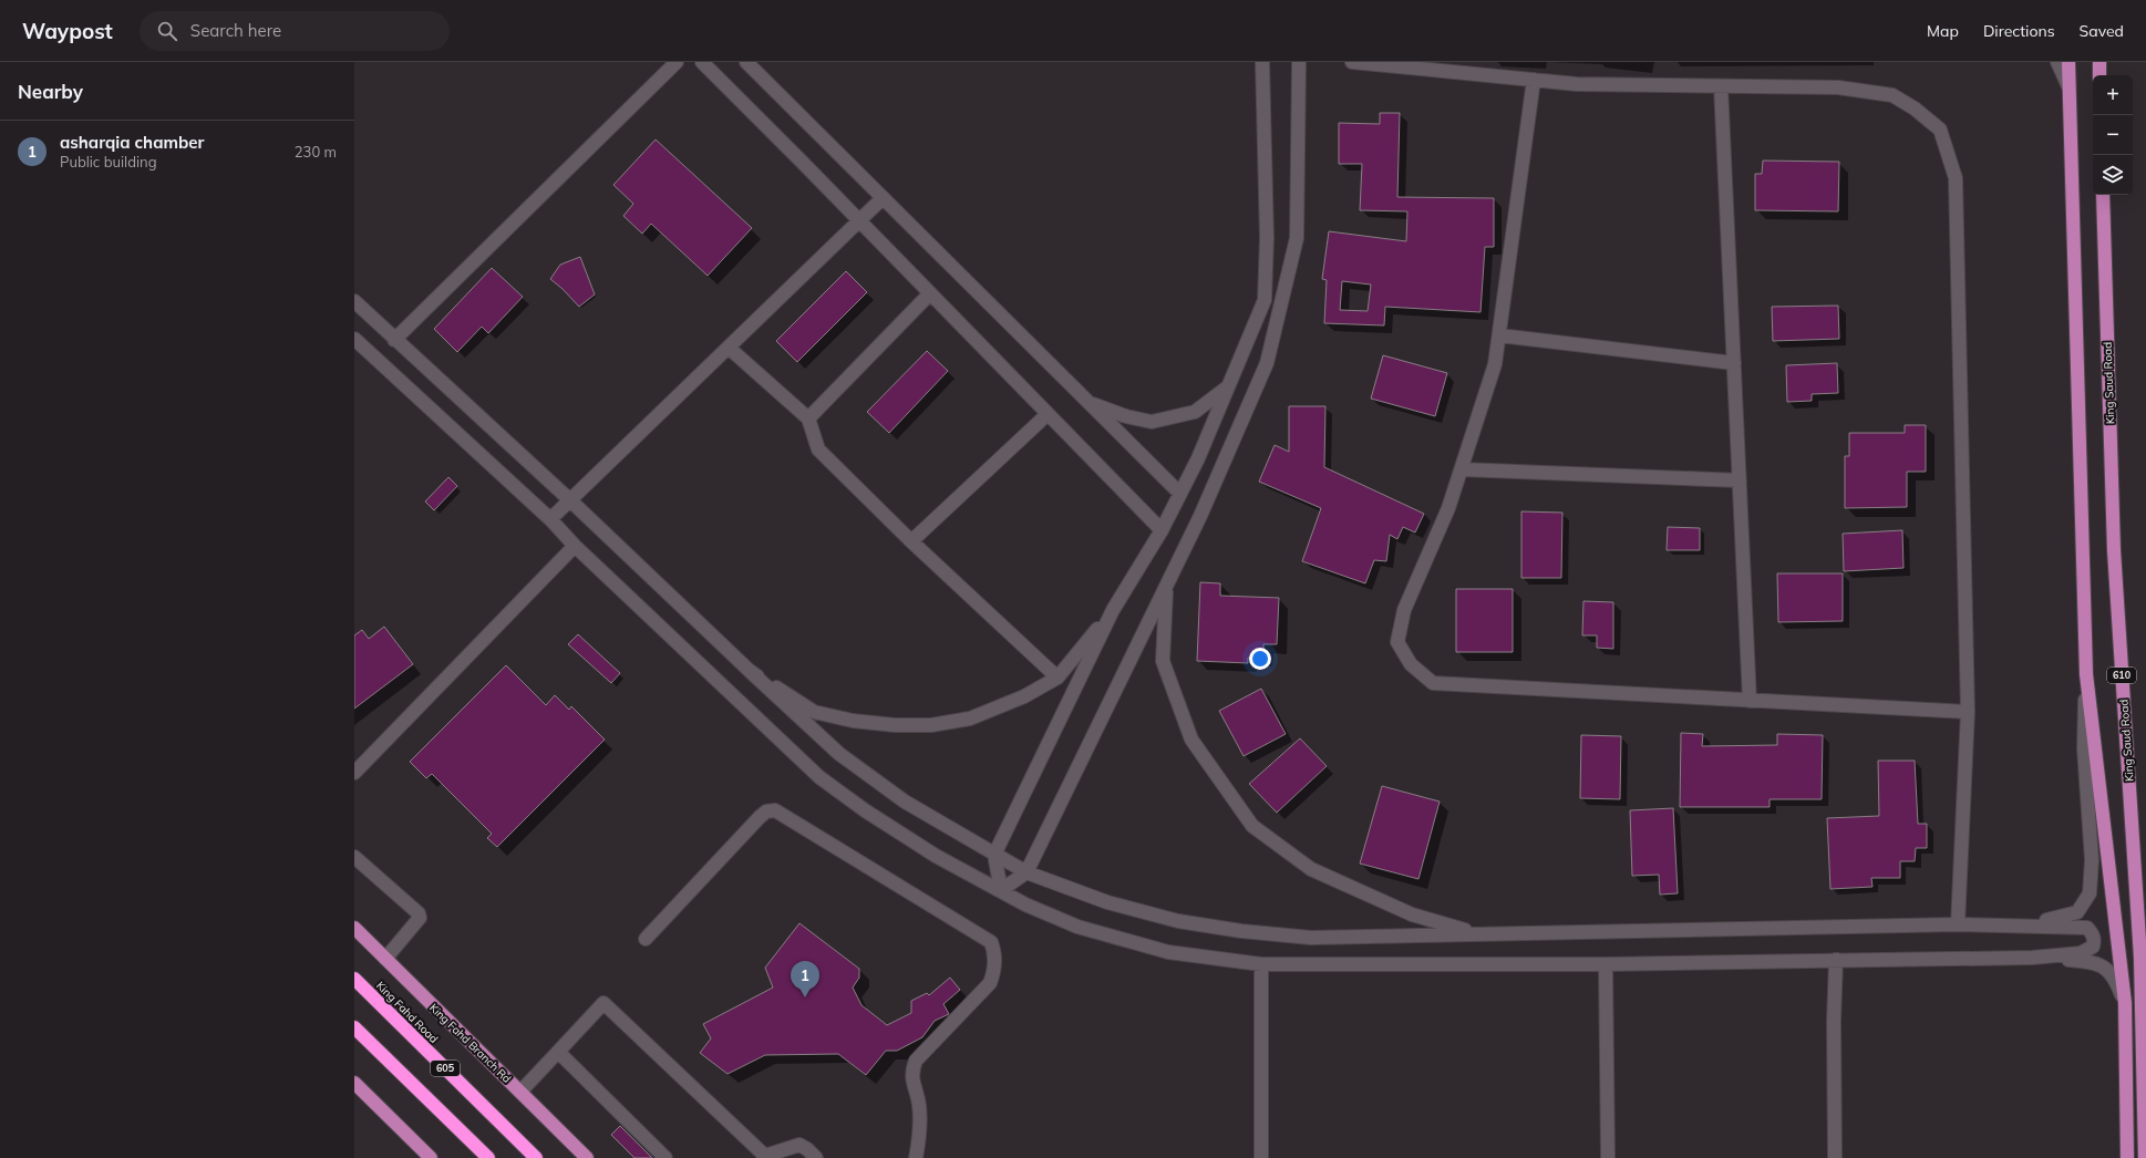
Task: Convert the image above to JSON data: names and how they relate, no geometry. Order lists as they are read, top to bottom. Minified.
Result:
{"streets":{"highway":["King Fahd Road","605"],"main road":["King Saud Road","610","King Fahd Branch Rd"]},"page":{"header":"Waypost","search":"Search here","nav":["Map","Directions","Saved"],"heading":"Nearby","map_buttons":["+","−"],"list":[{"mark":"1","name":"asharqia chamber","note":"Public building","value":"230 m"}],"pins":"1"}}
